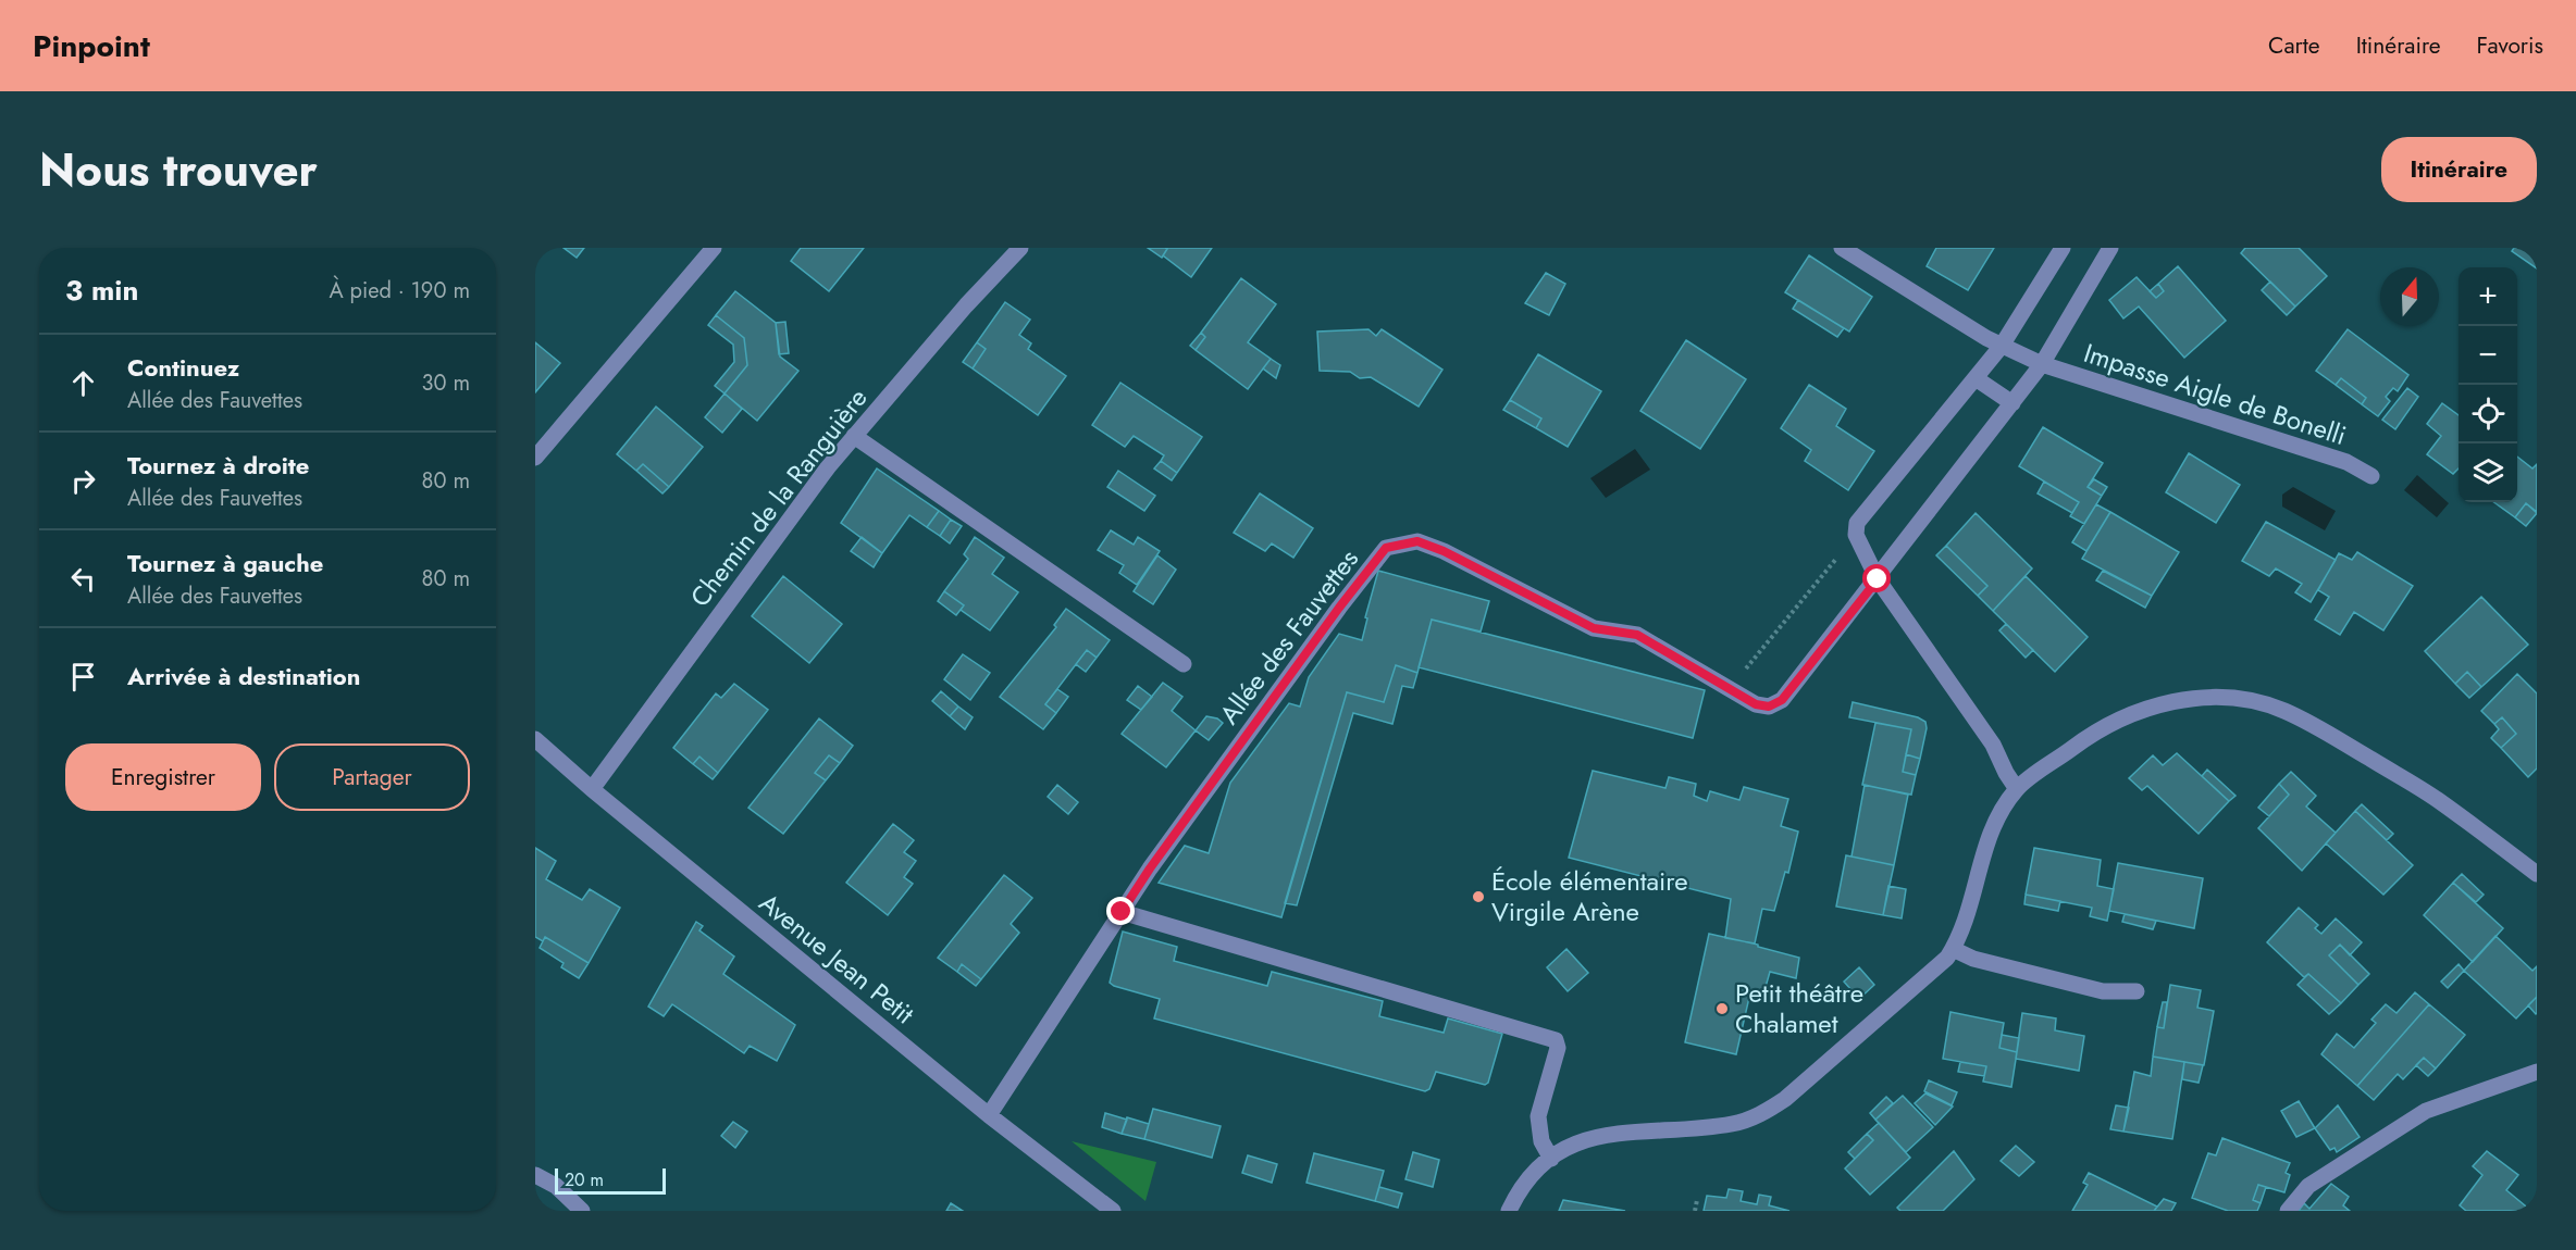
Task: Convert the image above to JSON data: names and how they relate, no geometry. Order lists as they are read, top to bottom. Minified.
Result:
{"streets":{"street":["Impasse Aigle de Bonelli","Chemin de la Ranguière","Allée des Fauvettes","Avenue Jean Petit"]},"crossings":[["Impasse Aigle de Bonelli","Allée des Fauvettes"],["Chemin de la Ranguière","Avenue Jean Petit"],["Allée des Fauvettes","Avenue Jean Petit"]],"places":["École élémentaire Virgile Arène","Petit théâtre Chalamet"],"scale_bar":"20 m","north":"top","page":{"header":"Pinpoint","nav":["Carte","Itinéraire","Favoris"],"title":"Nous trouver","buttons":["Itinéraire",["Enregistrer","Partager"]],"heading":["3 min","À pied · 190 m"],"map_buttons":["+","−"],"list":[["Continuez","Allée des Fauvettes","30 m"],["Tournez à droite","Allée des Fauvettes","80 m"],["Tournez à gauche","Allée des Fauvettes","80 m"],"Arrivée à destination"],"scale":"20 m"}}
